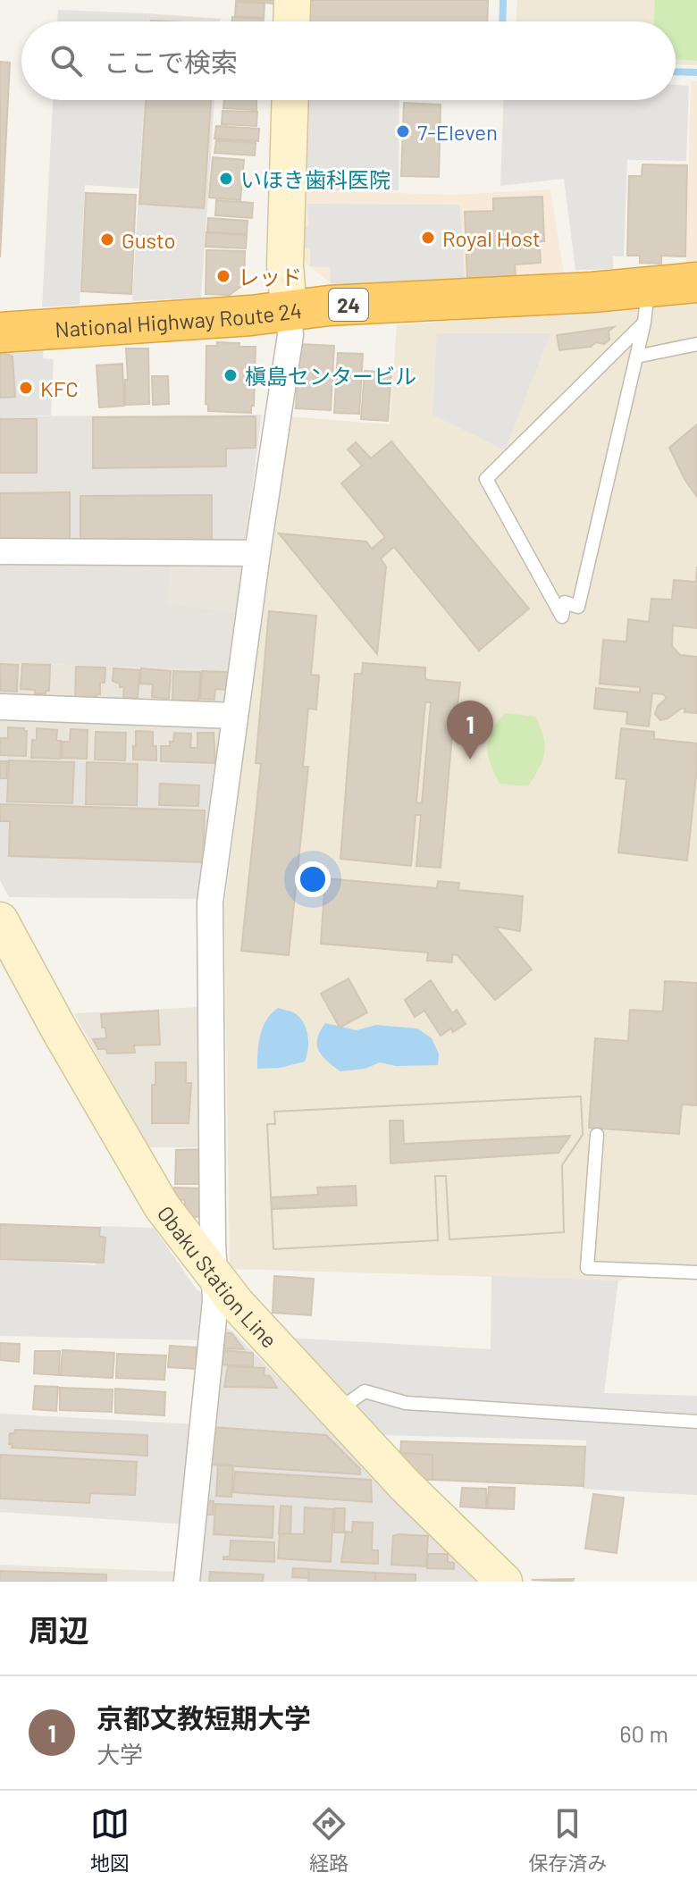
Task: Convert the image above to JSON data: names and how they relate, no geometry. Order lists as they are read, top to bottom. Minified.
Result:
{"streets":{"highway":["24","National Highway Route 24"],"main road":["Obaku Station Line"]},"places":["7-Eleven","いほき歯科医院","Royal Host","Gusto","レッド","槇島センタービル","KFC"],"page":{"search":"ここで検索","pins":"1","heading":"周辺","list":[{"mark":"1","name":"京都文教短期大学","note":"大学","value":"60 m"}],"nav":["地図","経路","保存済み"]}}
